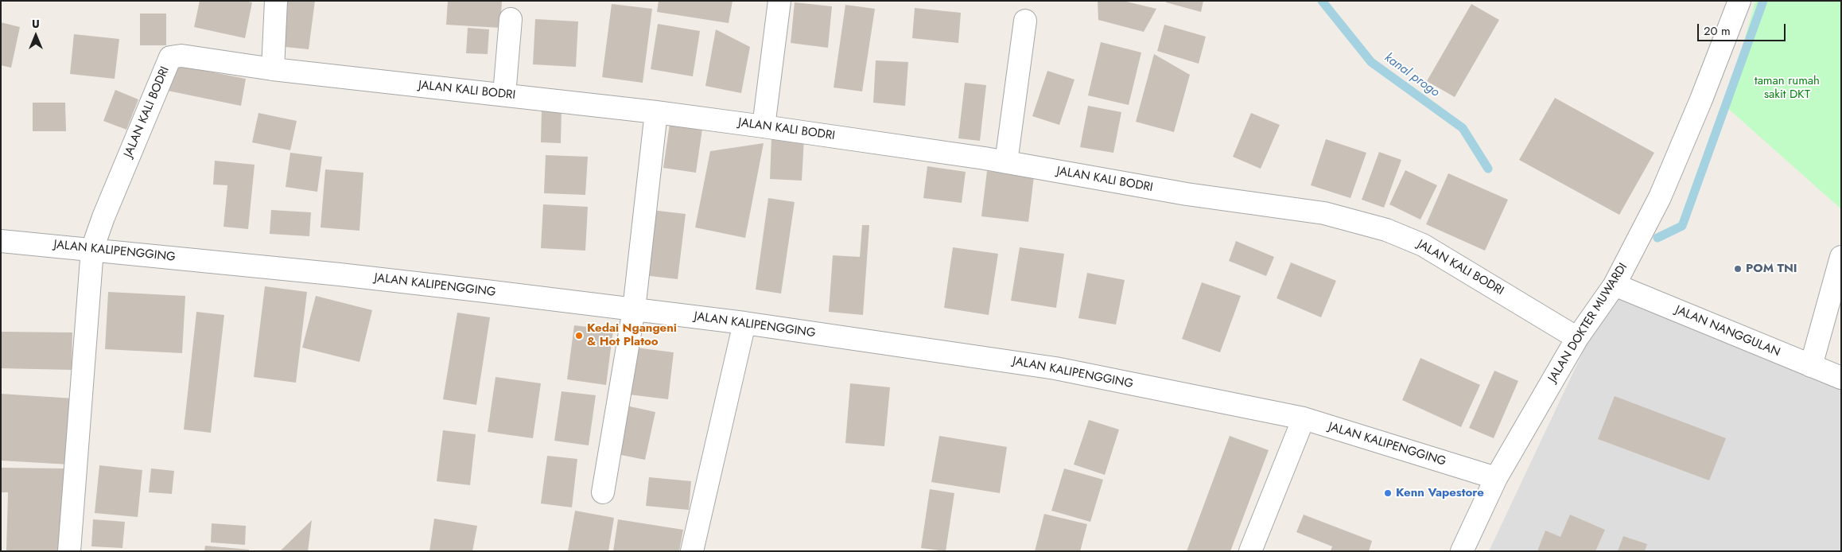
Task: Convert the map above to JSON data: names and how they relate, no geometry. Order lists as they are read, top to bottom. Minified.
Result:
{"streets":{"street":["JALAN KALI BODRI","JALAN KALIPENGGING","JALAN DOKTER MUWARDI","JALAN NANGGULAN"]},"crossings":[["JALAN KALI BODRI","JALAN KALIPENGGING"],["JALAN KALI BODRI","JALAN DOKTER MUWARDI"],["JALAN KALIPENGGING","JALAN DOKTER MUWARDI"],["JALAN DOKTER MUWARDI","JALAN NANGGULAN"]],"water":["kanal progo"],"parks":["taman rumah sakit DKT"],"places":["POM TNI","Kedai Ngangeni & Hot Platoo","Kenn Vapestore"],"scale_bar":"20 m","north":"top"}
